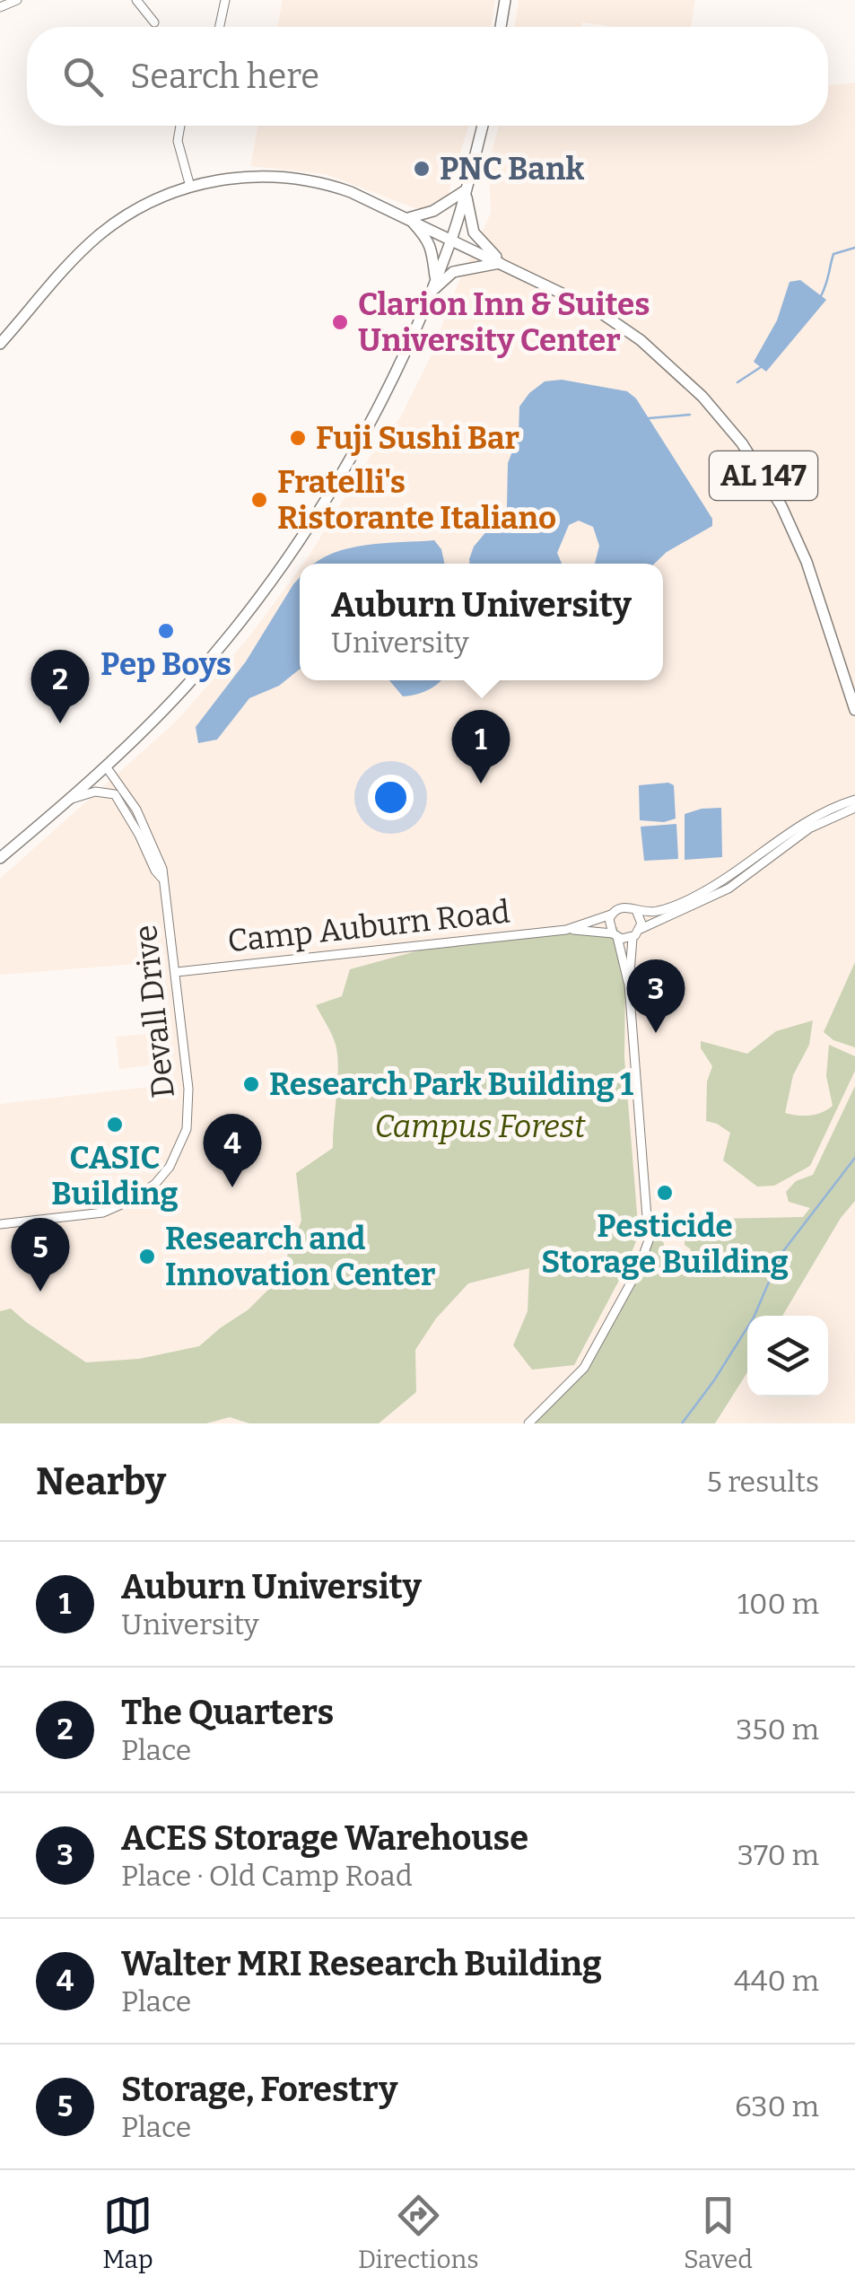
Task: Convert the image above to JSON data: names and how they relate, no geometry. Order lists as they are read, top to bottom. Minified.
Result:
{"streets":{"main road":["AL 147"],"street":["Camp Auburn Road","Devall Drive"]},"crossings":[["Camp Auburn Road","Devall Drive"]],"parks":["Campus Forest"],"places":["PNC Bank","Clarion Inn & Suites University Center","Fuji Sushi Bar","Fratelli's Ristorante Italiano","Pep Boys","Research Park Building 1","CASIC Building","Pesticide Storage Building","Research and Innovation Center"],"page":{"search":"Search here","popup":["Auburn University","University"],"pins":["2","1","3","4","5"],"heading":["Nearby","5 results"],"list":[{"mark":"1","name":"Auburn University","note":"University","value":"100 m"},{"mark":"2","name":"The Quarters","note":"Place","value":"350 m"},{"mark":"3","name":"ACES Storage Warehouse","note":"Place · Old Camp Road","value":"370 m"},{"mark":"4","name":"Walter MRI Research Building","note":"Place","value":"440 m"},{"mark":"5","name":"Storage, Forestry","note":"Place","value":"630 m"}],"nav":["Map","Directions","Saved"]}}
